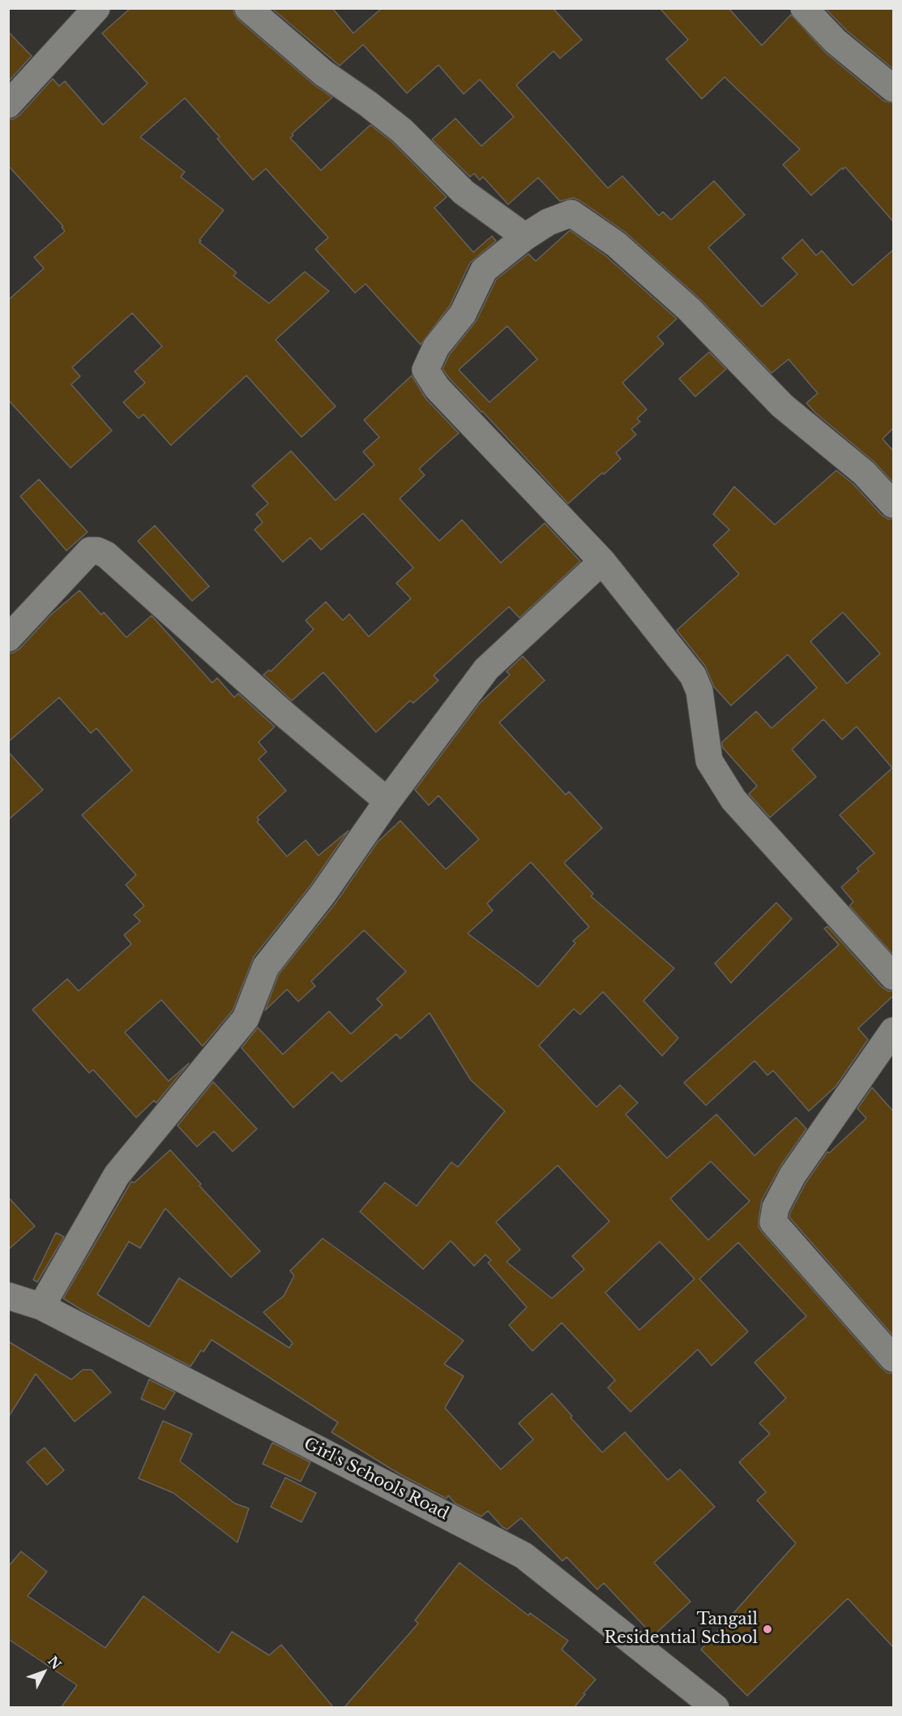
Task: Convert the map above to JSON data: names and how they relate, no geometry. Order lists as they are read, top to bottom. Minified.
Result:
{"streets":{"street":["Girl's Schools Road"]},"places":["Tangail Residential School"],"north":"top right"}
